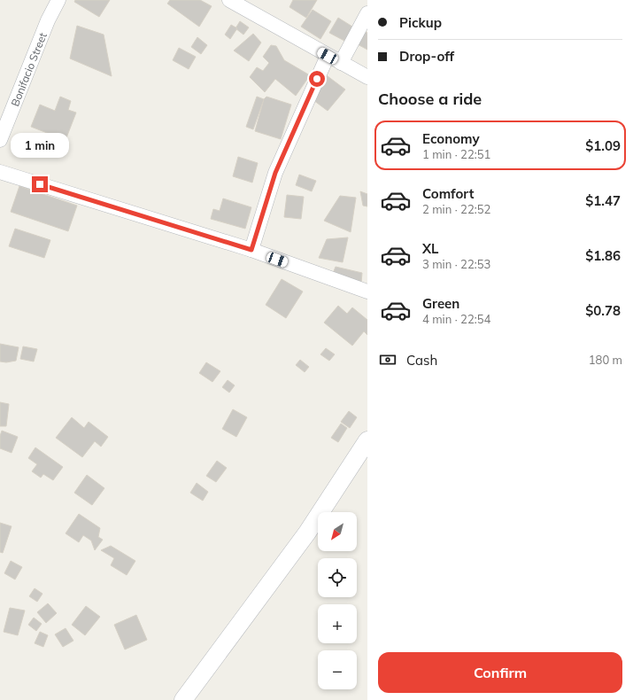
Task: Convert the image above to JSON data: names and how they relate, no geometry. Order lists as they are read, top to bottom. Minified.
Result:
{"streets":{"street":["Bonifacio Street"]},"north":"bottom left","page":{"banner":["Pickup","Drop-off"],"heading":"Choose a ride","list":[{"name":"Economy","note":"1 min · 22:51","value":"$1.09"},{"name":"Comfort","note":"2 min · 22:52","value":"$1.47"},{"name":"XL","note":"3 min · 22:53","value":"$1.86"},{"name":"Green","note":"4 min · 22:54","value":"$0.78"}],"bubble":"1 min","pay":["Cash","180 m"],"map_buttons":["+","−"],"buttons":"Confirm"}}
